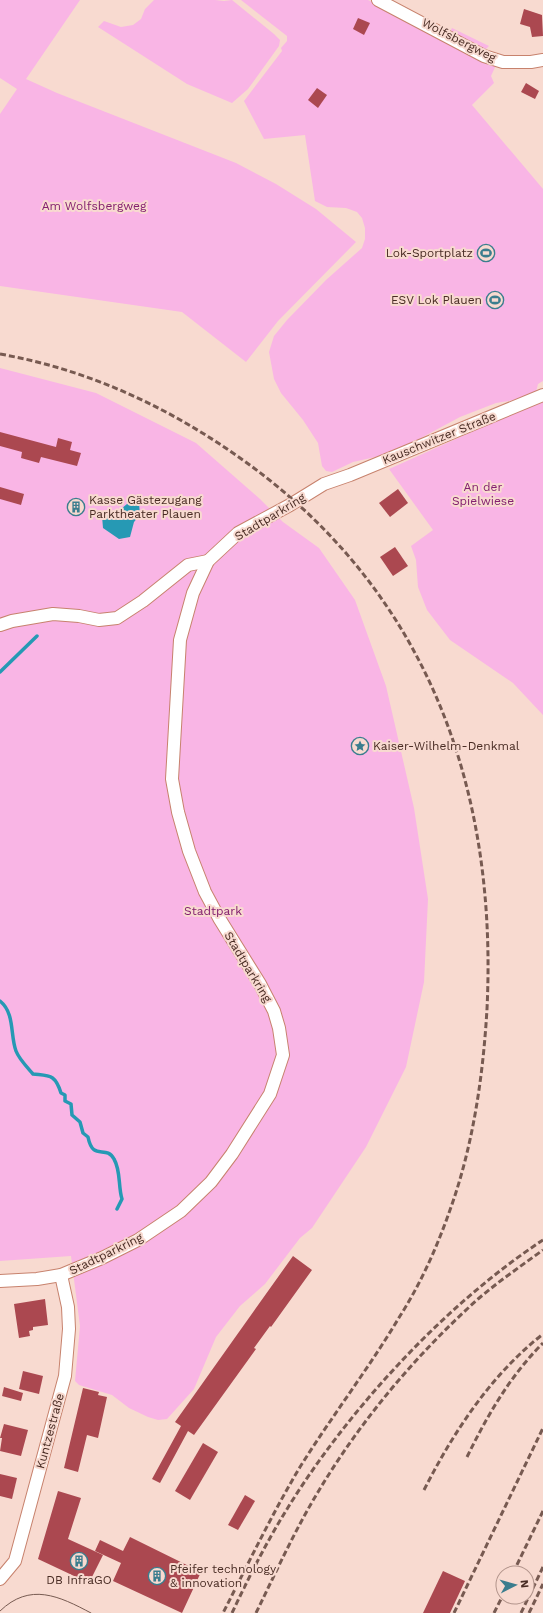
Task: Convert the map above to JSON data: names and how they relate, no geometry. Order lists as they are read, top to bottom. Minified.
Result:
{"streets":{"street":["Wolfsbergweg","Kauschwitzer Straße","Stadtparkring","Kuntzestraße"]},"crossings":[["Kauschwitzer Straße","Stadtparkring"],["Stadtparkring","Kuntzestraße"]],"parks":["Am Wolfsbergweg","An der Spielwiese","Stadtpark"],"places":{"sports":["Lok-Sportplatz","ESV Lok Plauen"],"building":["Kasse Gästezugang Parktheater Plauen","DB InfraGO","Pfeifer technology & innovation"],"place":["Kaiser-Wilhelm-Denkmal"]},"north":"right"}
